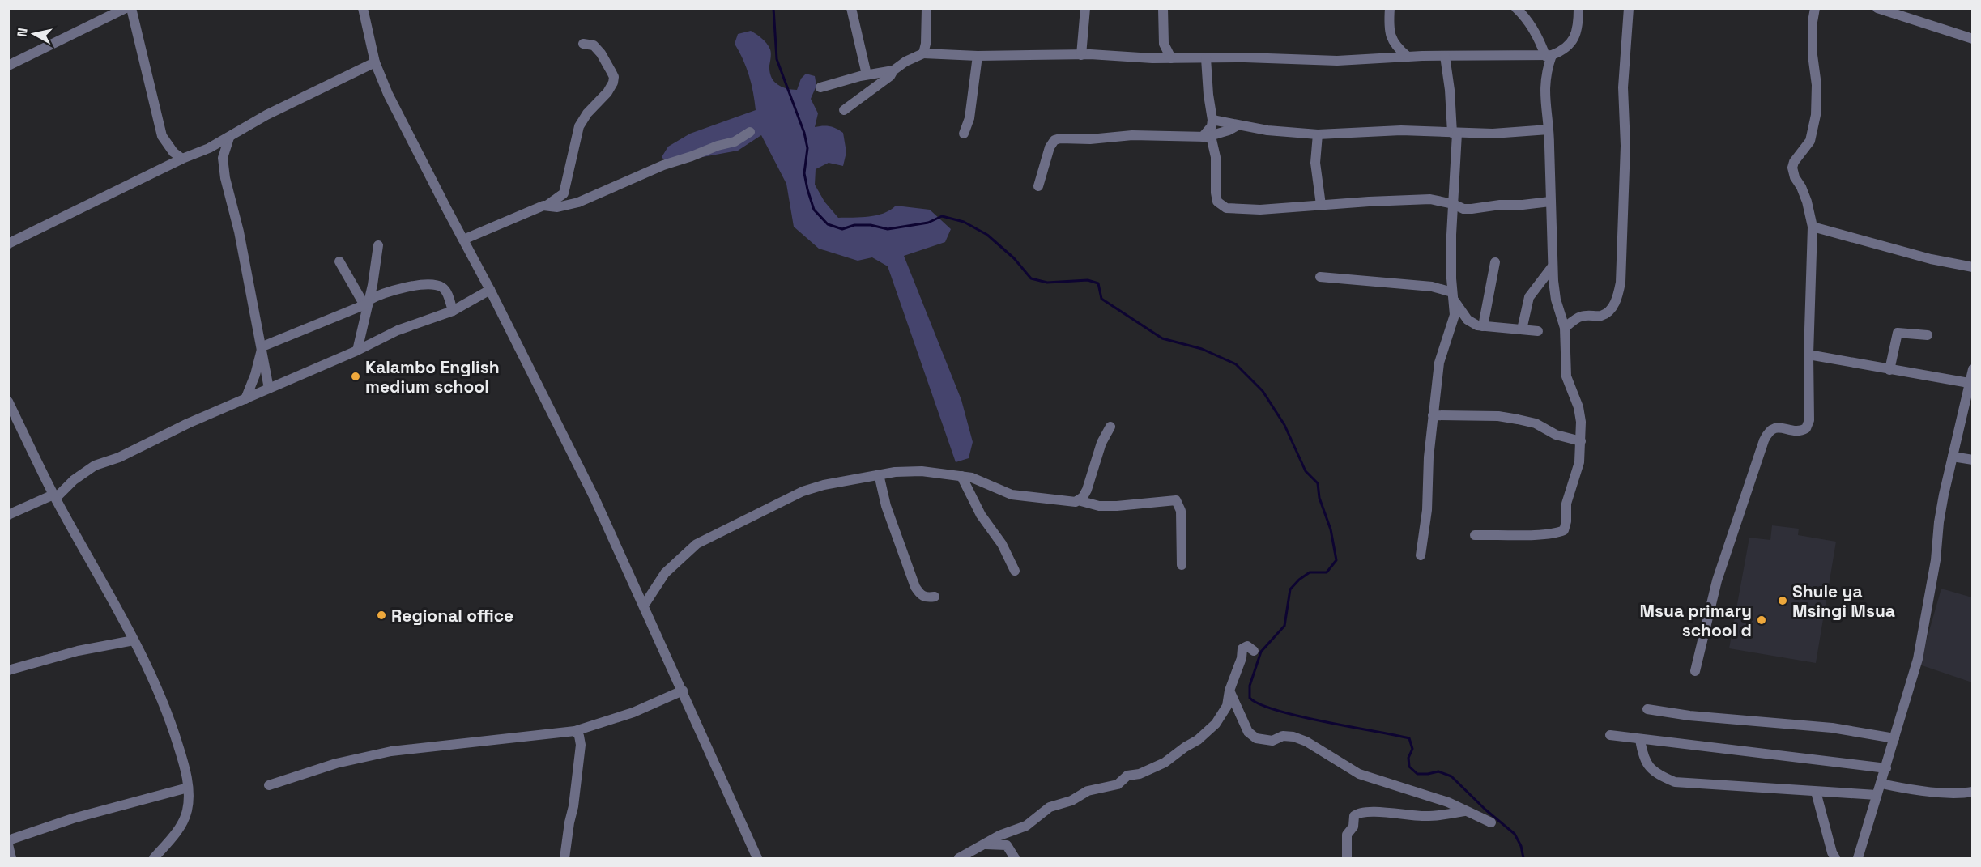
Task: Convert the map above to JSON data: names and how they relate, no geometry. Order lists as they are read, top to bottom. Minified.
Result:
{"places":["Kalambo English medium school","Shule ya Msingi Msua","Regional office","Msua primary school d"],"north":"left"}
